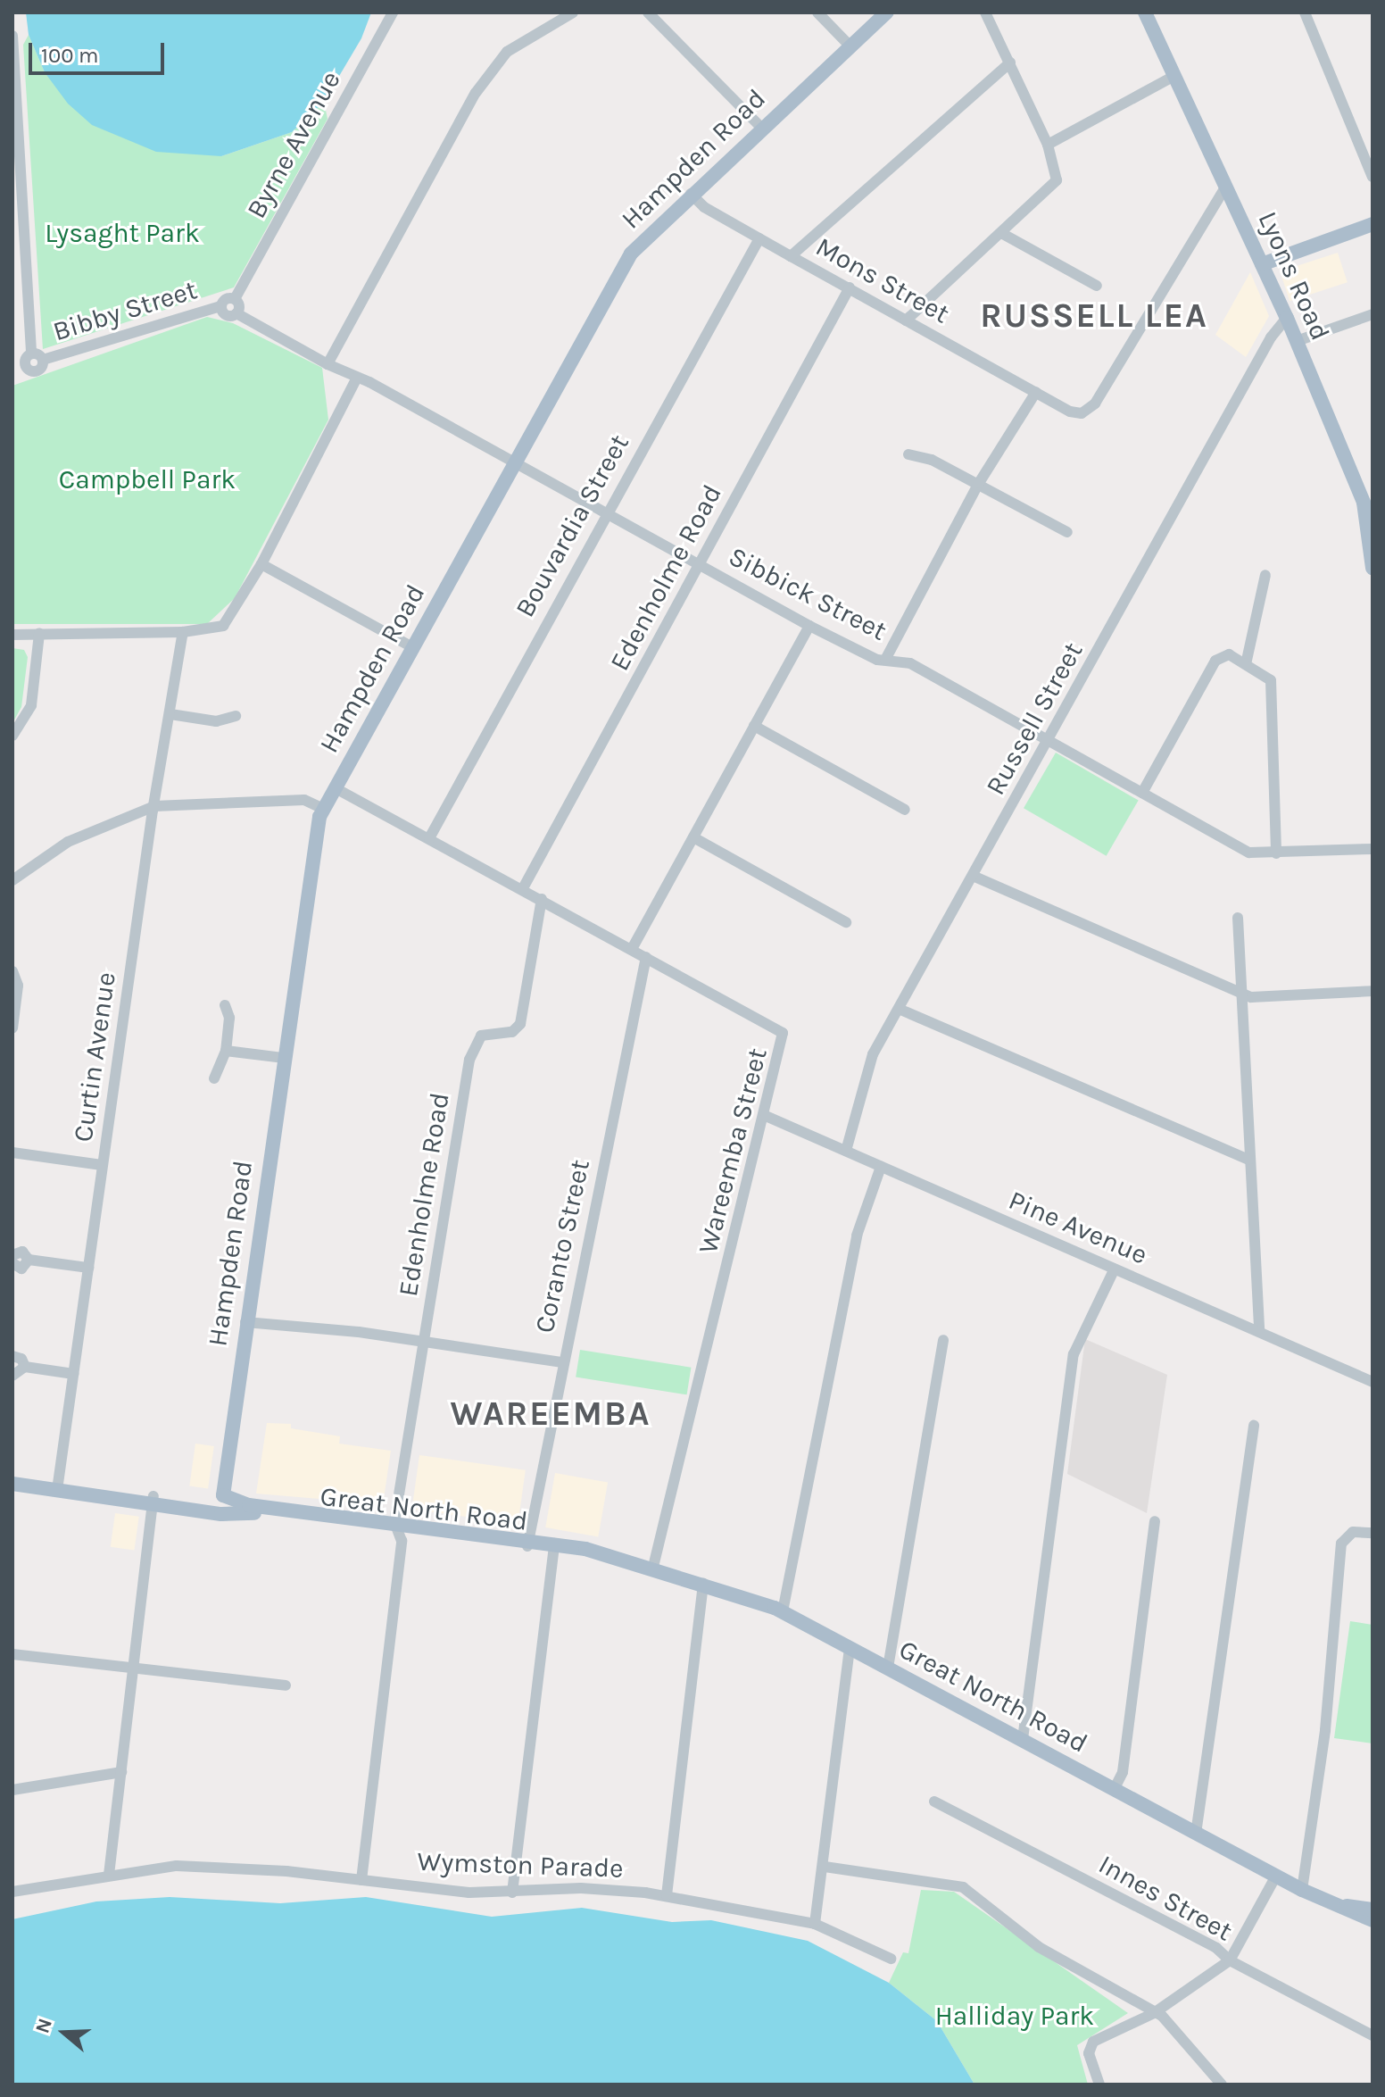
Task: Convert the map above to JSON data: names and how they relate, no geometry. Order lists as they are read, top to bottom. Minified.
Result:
{"streets":{"main road":["Hampden Road","Lyons Road","Great North Road"],"street":["Byrne Avenue","Mons Street","Bibby Street","Bouvardia Street","Edenholme Road","Sibbick Street","Russell Street","Curtin Avenue","Wareemba Street","Pine Avenue","Coranto Street","Wymston Parade","Innes Street"]},"crossings":[["Byrne Avenue","Bibby Street"],["Byrne Avenue","Sibbick Street"],["Hampden Road","Mons Street"],["Hampden Road","Sibbick Street"],["Hampden Road","Wareemba Street"],["Hampden Road","Great North Road"],["Lyons Road","Mons Street"],["Lyons Road","Russell Street"],["Mons Street","Bouvardia Street"],["Mons Street","Edenholme Road"],["Bibby Street","Sibbick Street"],["Bouvardia Street","Sibbick Street"],["Bouvardia Street","Wareemba Street"],["Edenholme Road","Sibbick Street"],["Edenholme Road","Wareemba Street"],["Edenholme Road","Great North Road"],["Edenholme Road","Wymston Parade"],["Sibbick Street","Russell Street"],["Russell Street","Pine Avenue"],["Curtin Avenue","Great North Road"],["Wareemba Street","Pine Avenue"],["Wareemba Street","Coranto Street"],["Wareemba Street","Great North Road"],["Coranto Street","Great North Road"]],"districts":["RUSSELL LEA","WAREEMBA"],"parks":["Lysaght Park","Campbell Park","Halliday Park"],"scale_bar":"100 m","north":"left"}
